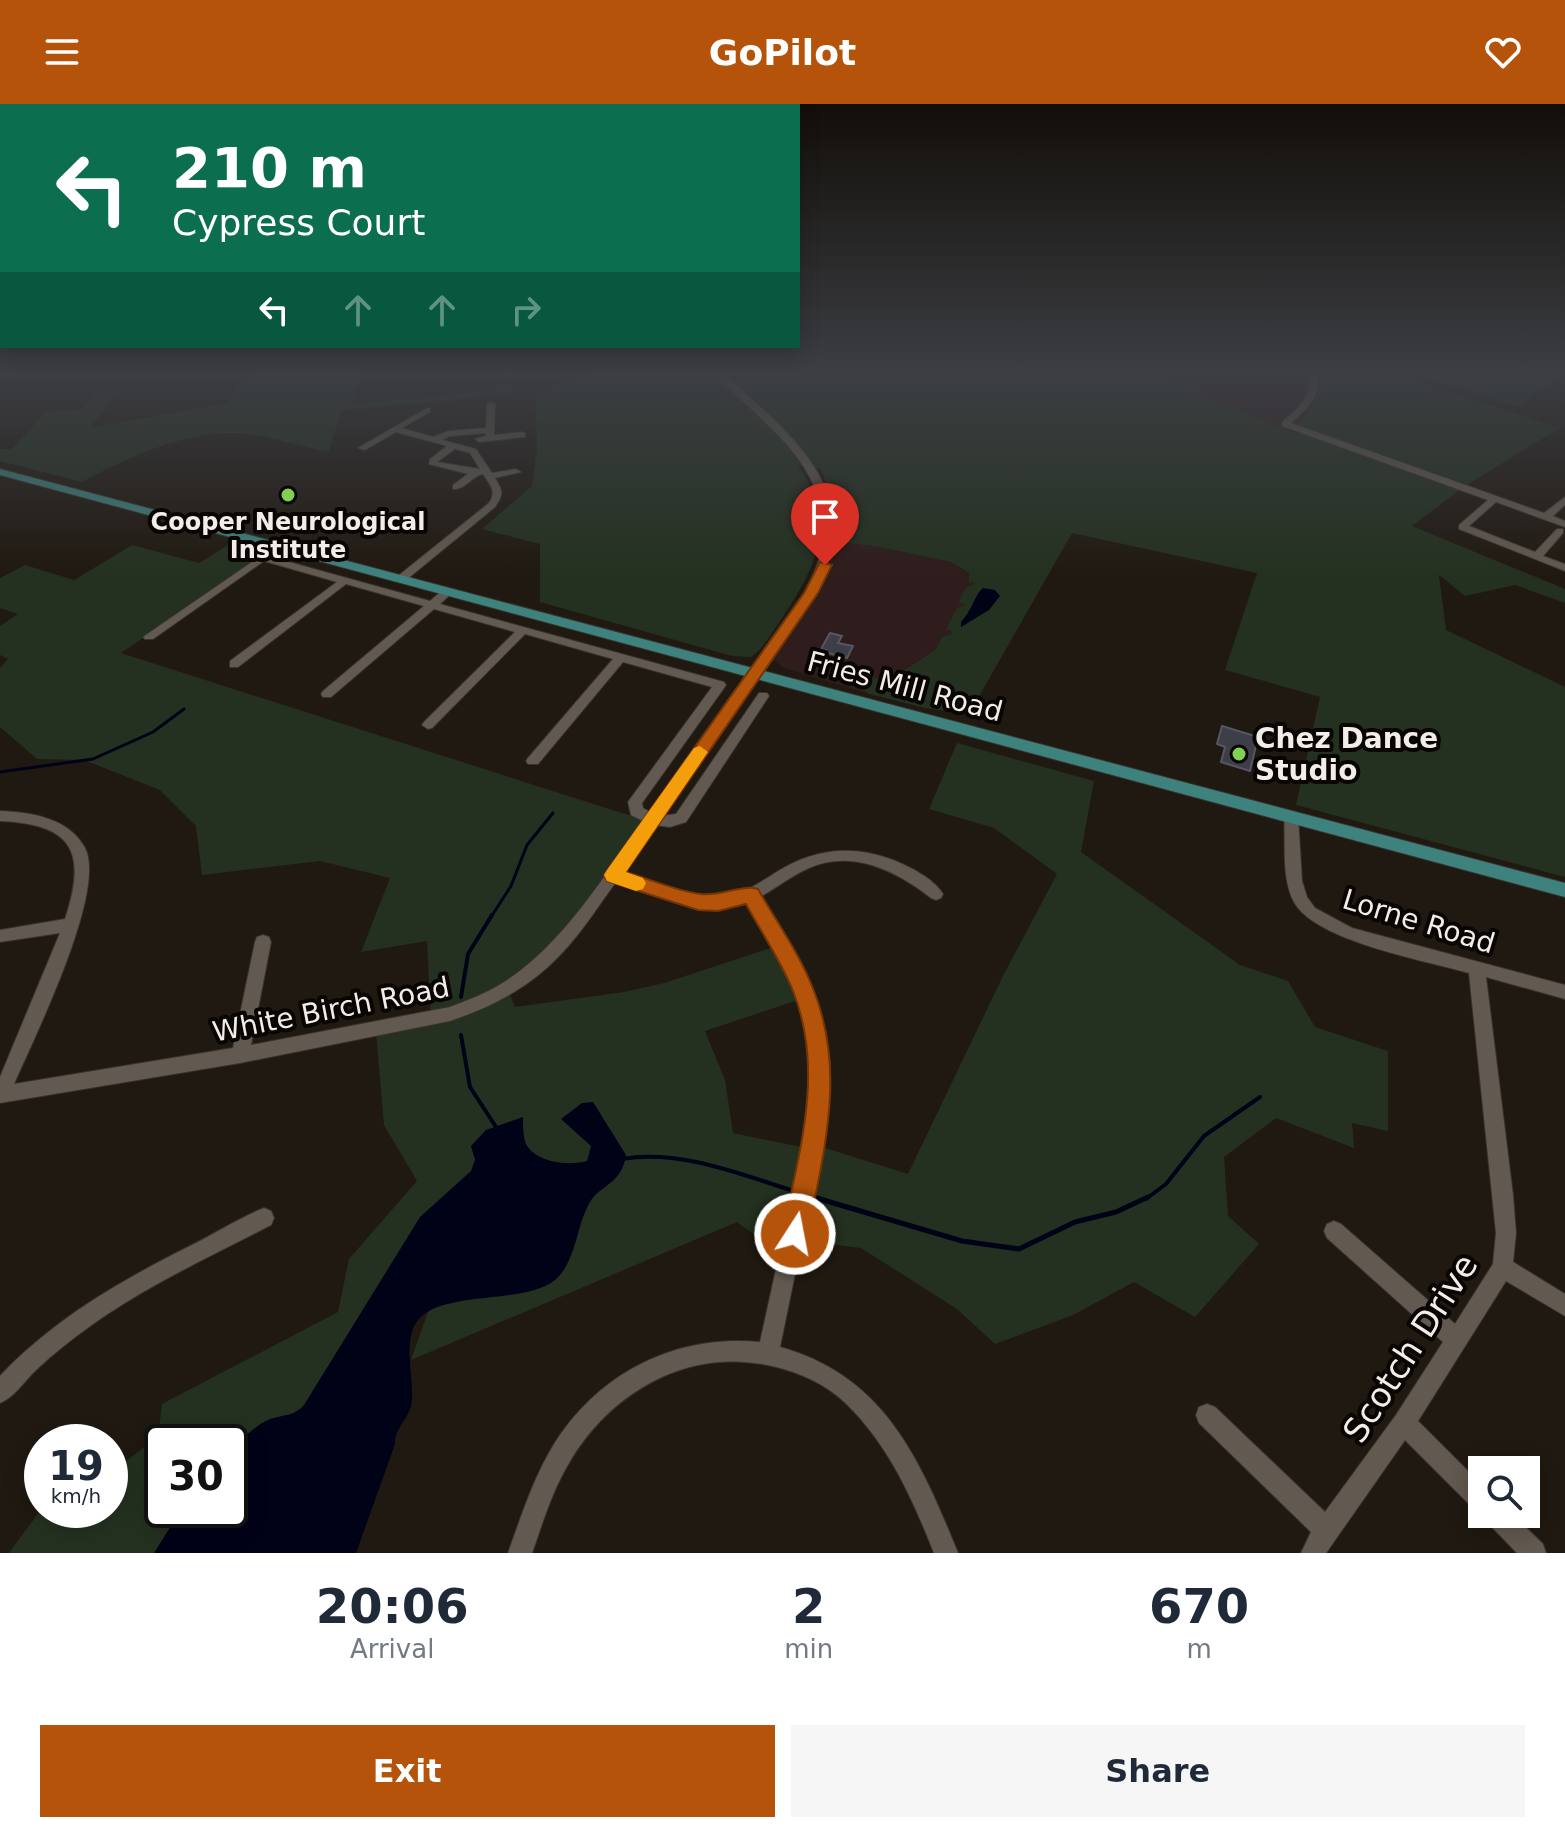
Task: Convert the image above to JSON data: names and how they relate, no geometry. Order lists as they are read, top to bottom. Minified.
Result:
{"streets":{"main road":["Fries Mill Road"],"street":["Lorne Road","White Birch Road","Scotch Drive"]},"crossings":[["Fries Mill Road","Lorne Road"],["Fries Mill Road","White Birch Road"],["Lorne Road","Scotch Drive"]],"places":["Cooper Neurological Institute","Chez Dance Studio"],"page":{"header":"GoPilot","turn":["210 m","Cypress Court"],"speed":"19 km/h","limit":"30","eta":["20:06","Arrival","2","min","670","m"],"buttons":["Exit","Share"]}}
